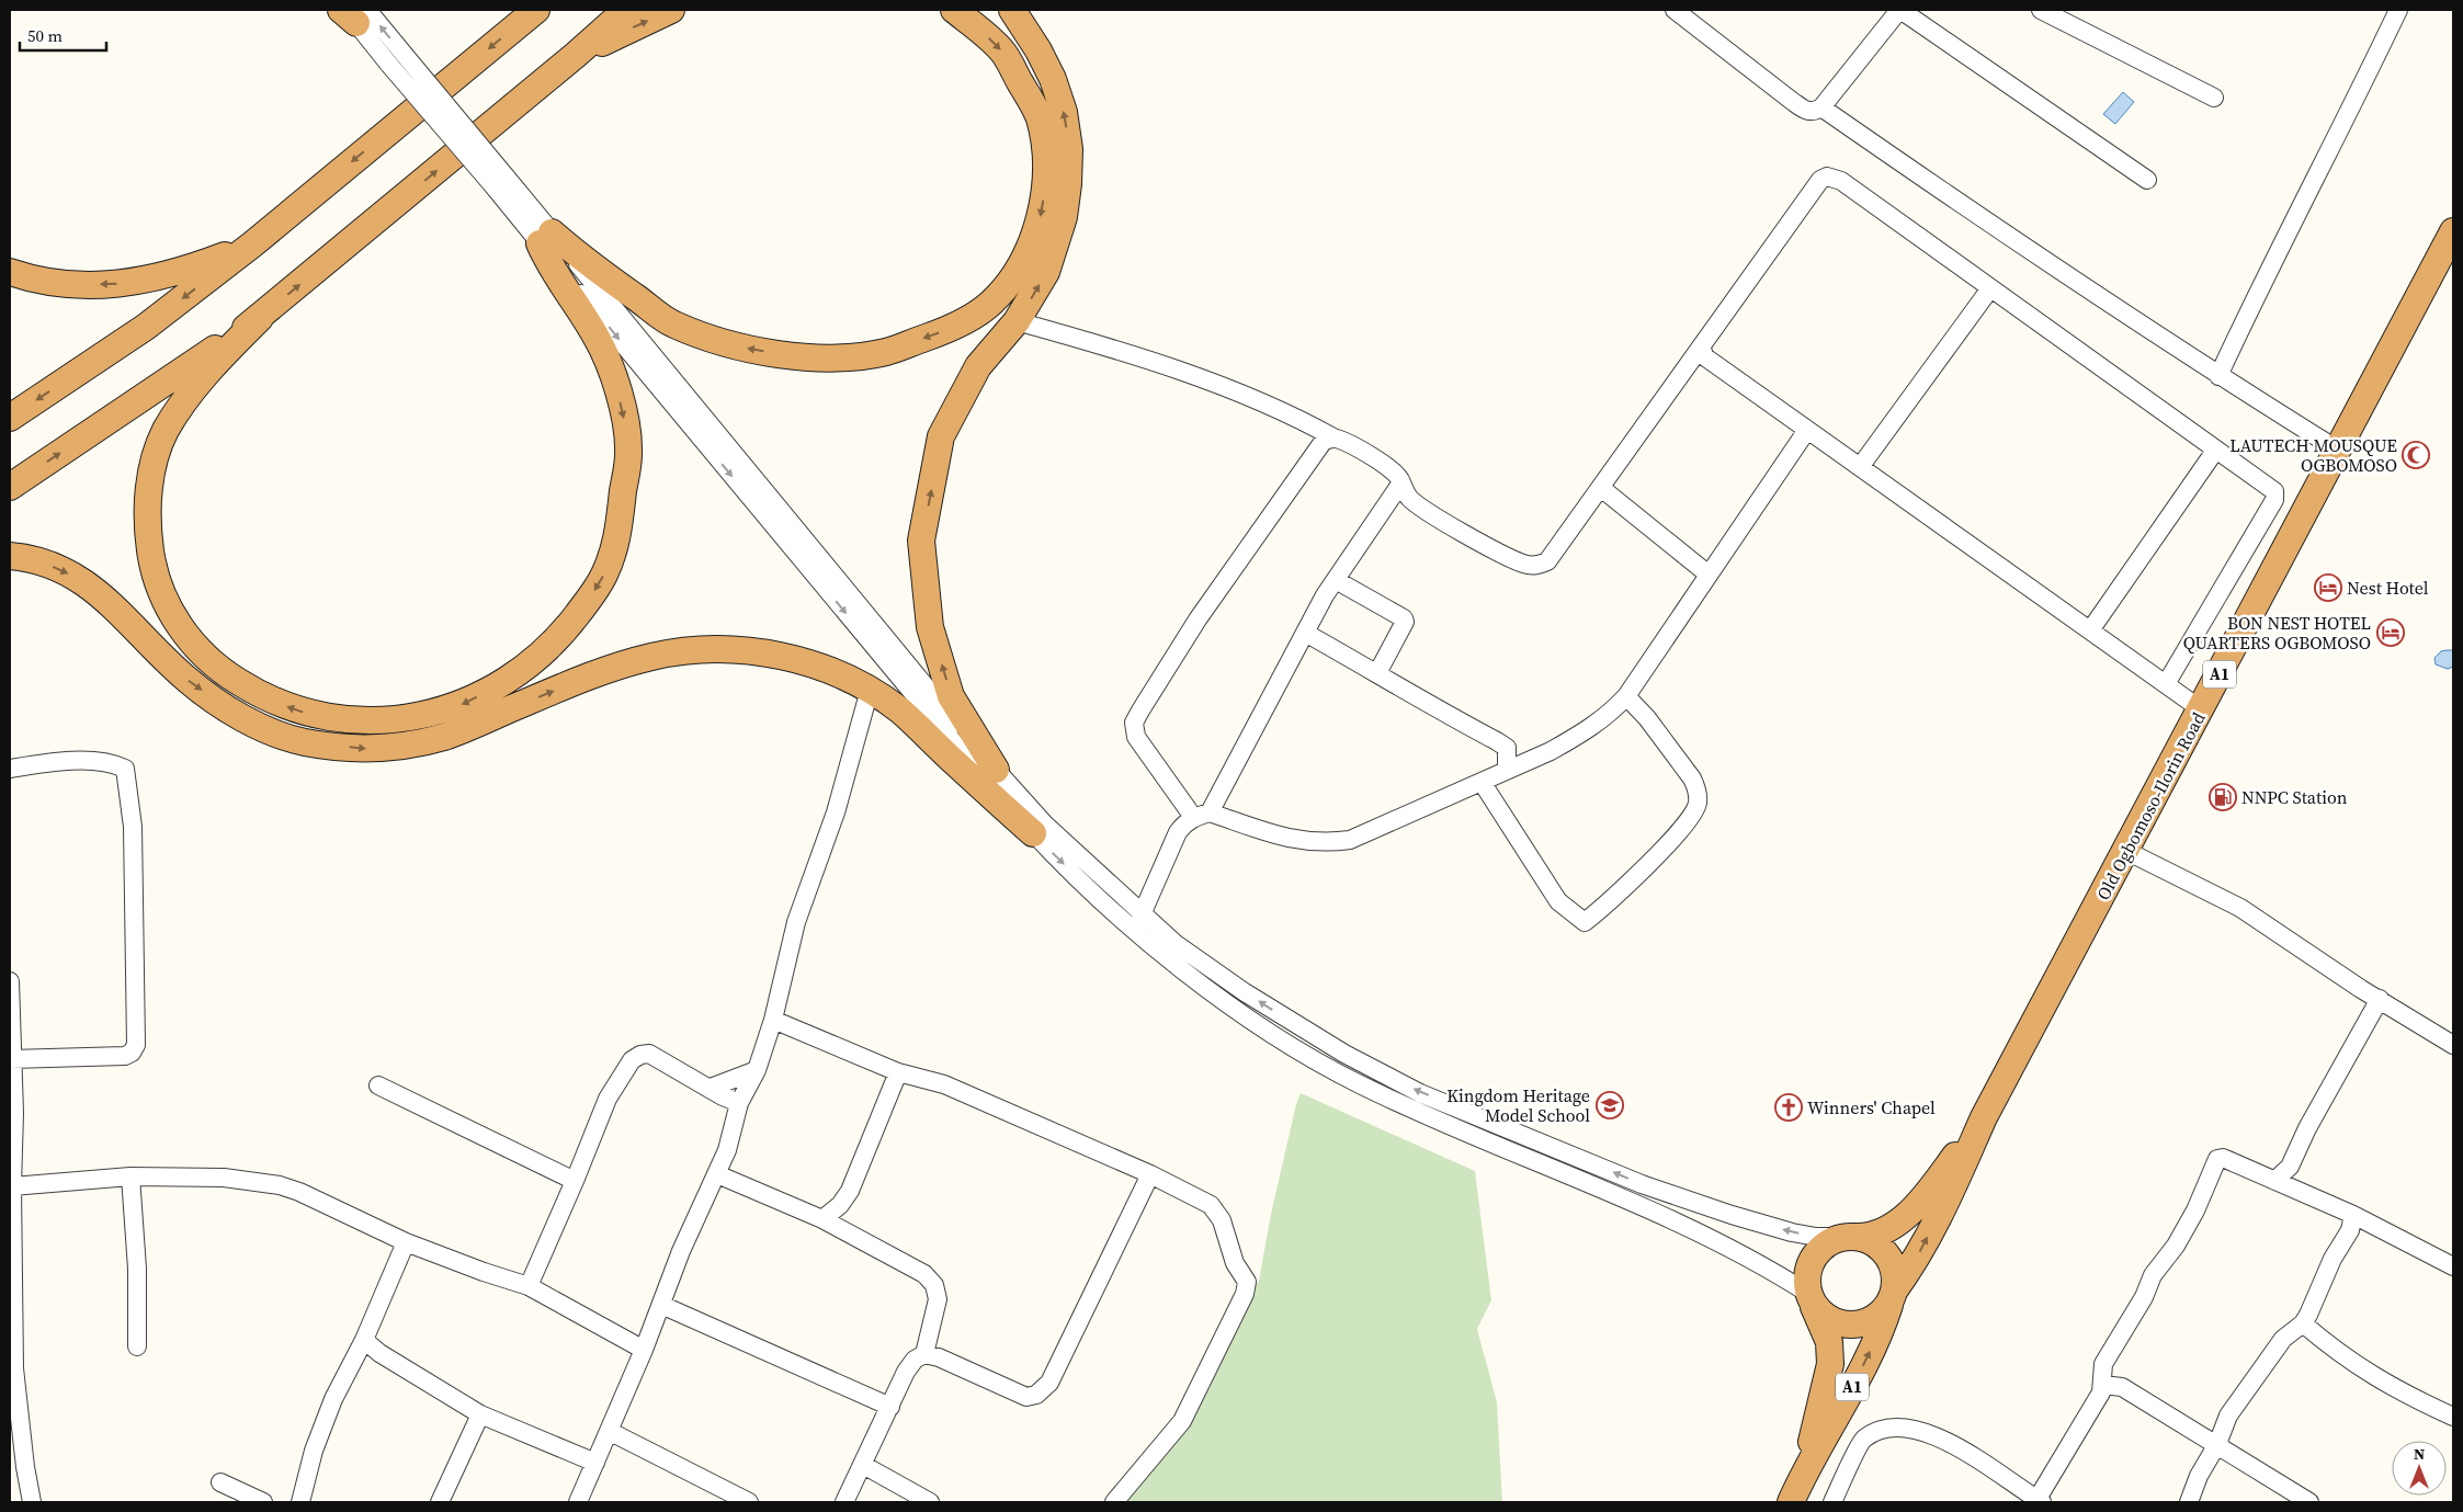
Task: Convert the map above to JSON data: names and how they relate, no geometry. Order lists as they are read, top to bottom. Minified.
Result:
{"streets":{"highway":["A1","Old Ogbomoso-Ilorin Road"]},"crossings":[["A1","Old Ogbomoso-Ilorin Road"]],"places":{"mosque":["LAUTECH MOUSQUE OGBOMOSO"],"hotel":["Nest Hotel","BON NEST HOTEL QUARTERS OGBOMOSO"],"fuel station":["NNPC Station"],"school or university":["Kingdom Heritage Model School"],"church":["Winners' Chapel"]},"scale_bar":"50 m","north":"top"}
